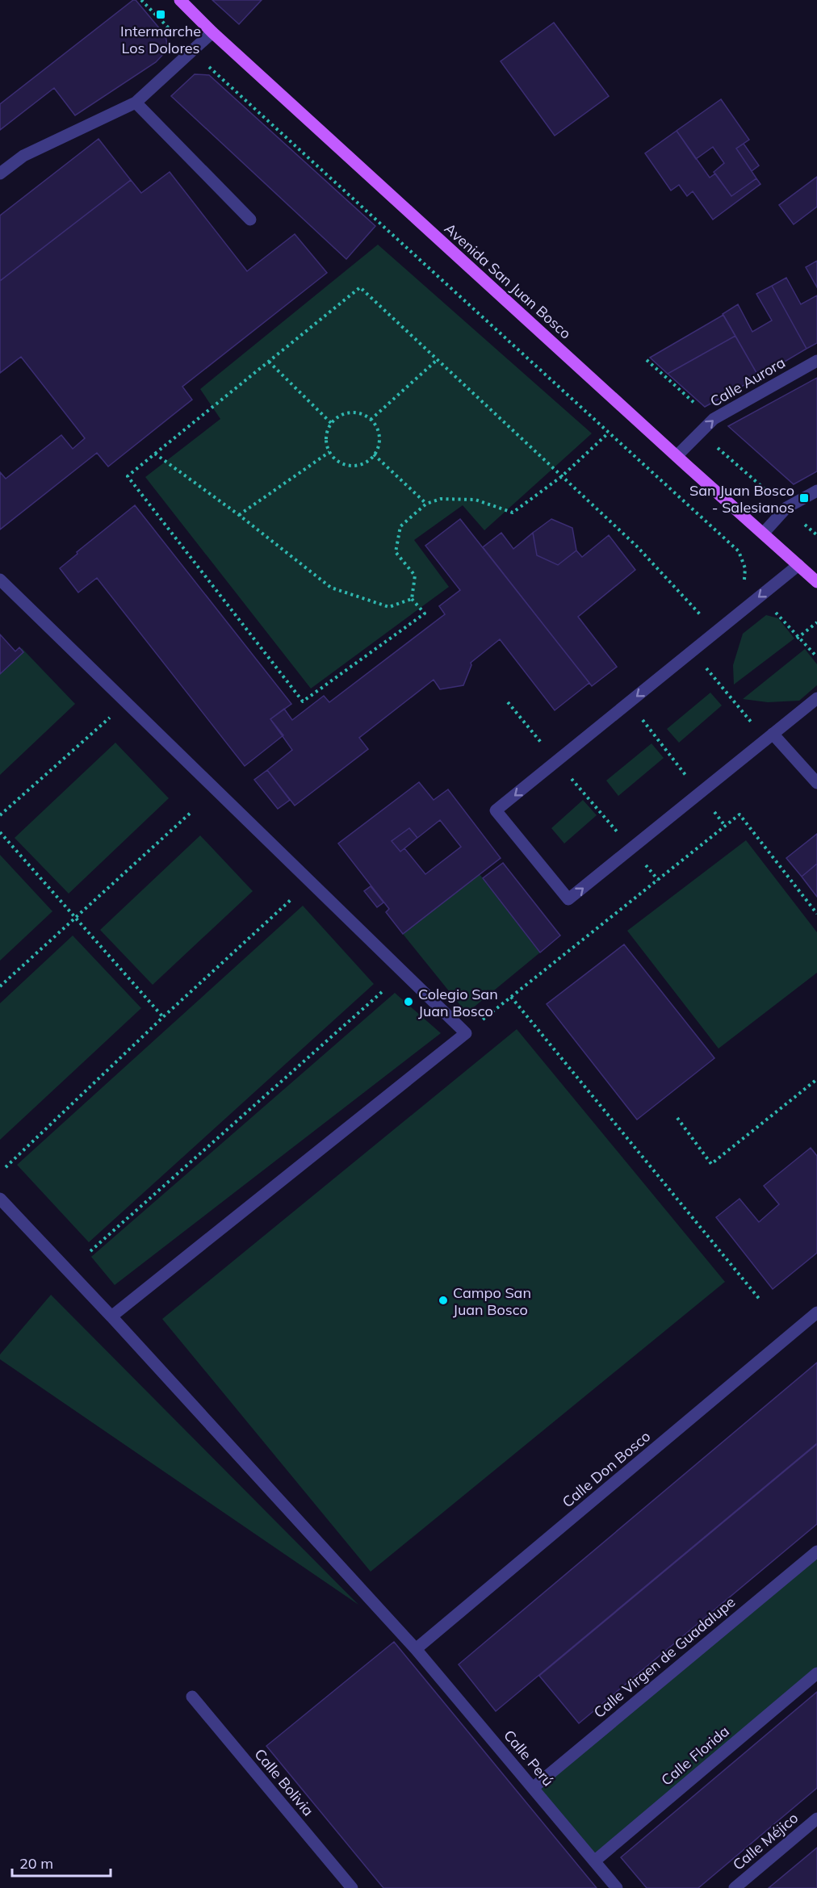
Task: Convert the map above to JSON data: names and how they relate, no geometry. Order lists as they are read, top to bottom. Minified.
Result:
{"streets":{"main road":["Avenida San Juan Bosco"],"street":["Calle Aurora","Calle Don Bosco","Calle Virgen de Guadalupe","Calle Florida","Calle Perú","Calle Bolivia","Calle Méjico"]},"crossings":[["Avenida San Juan Bosco","Calle Aurora"],["Calle Don Bosco","Calle Perú"],["Calle Virgen de Guadalupe","Calle Perú"],["Calle Florida","Calle Perú"]],"places":{"transit":["Intermarche Los Dolores","San Juan Bosco - Salesianos"],"other":["Colegio San Juan Bosco","Campo San Juan Bosco"]},"scale_bar":"20 m"}
